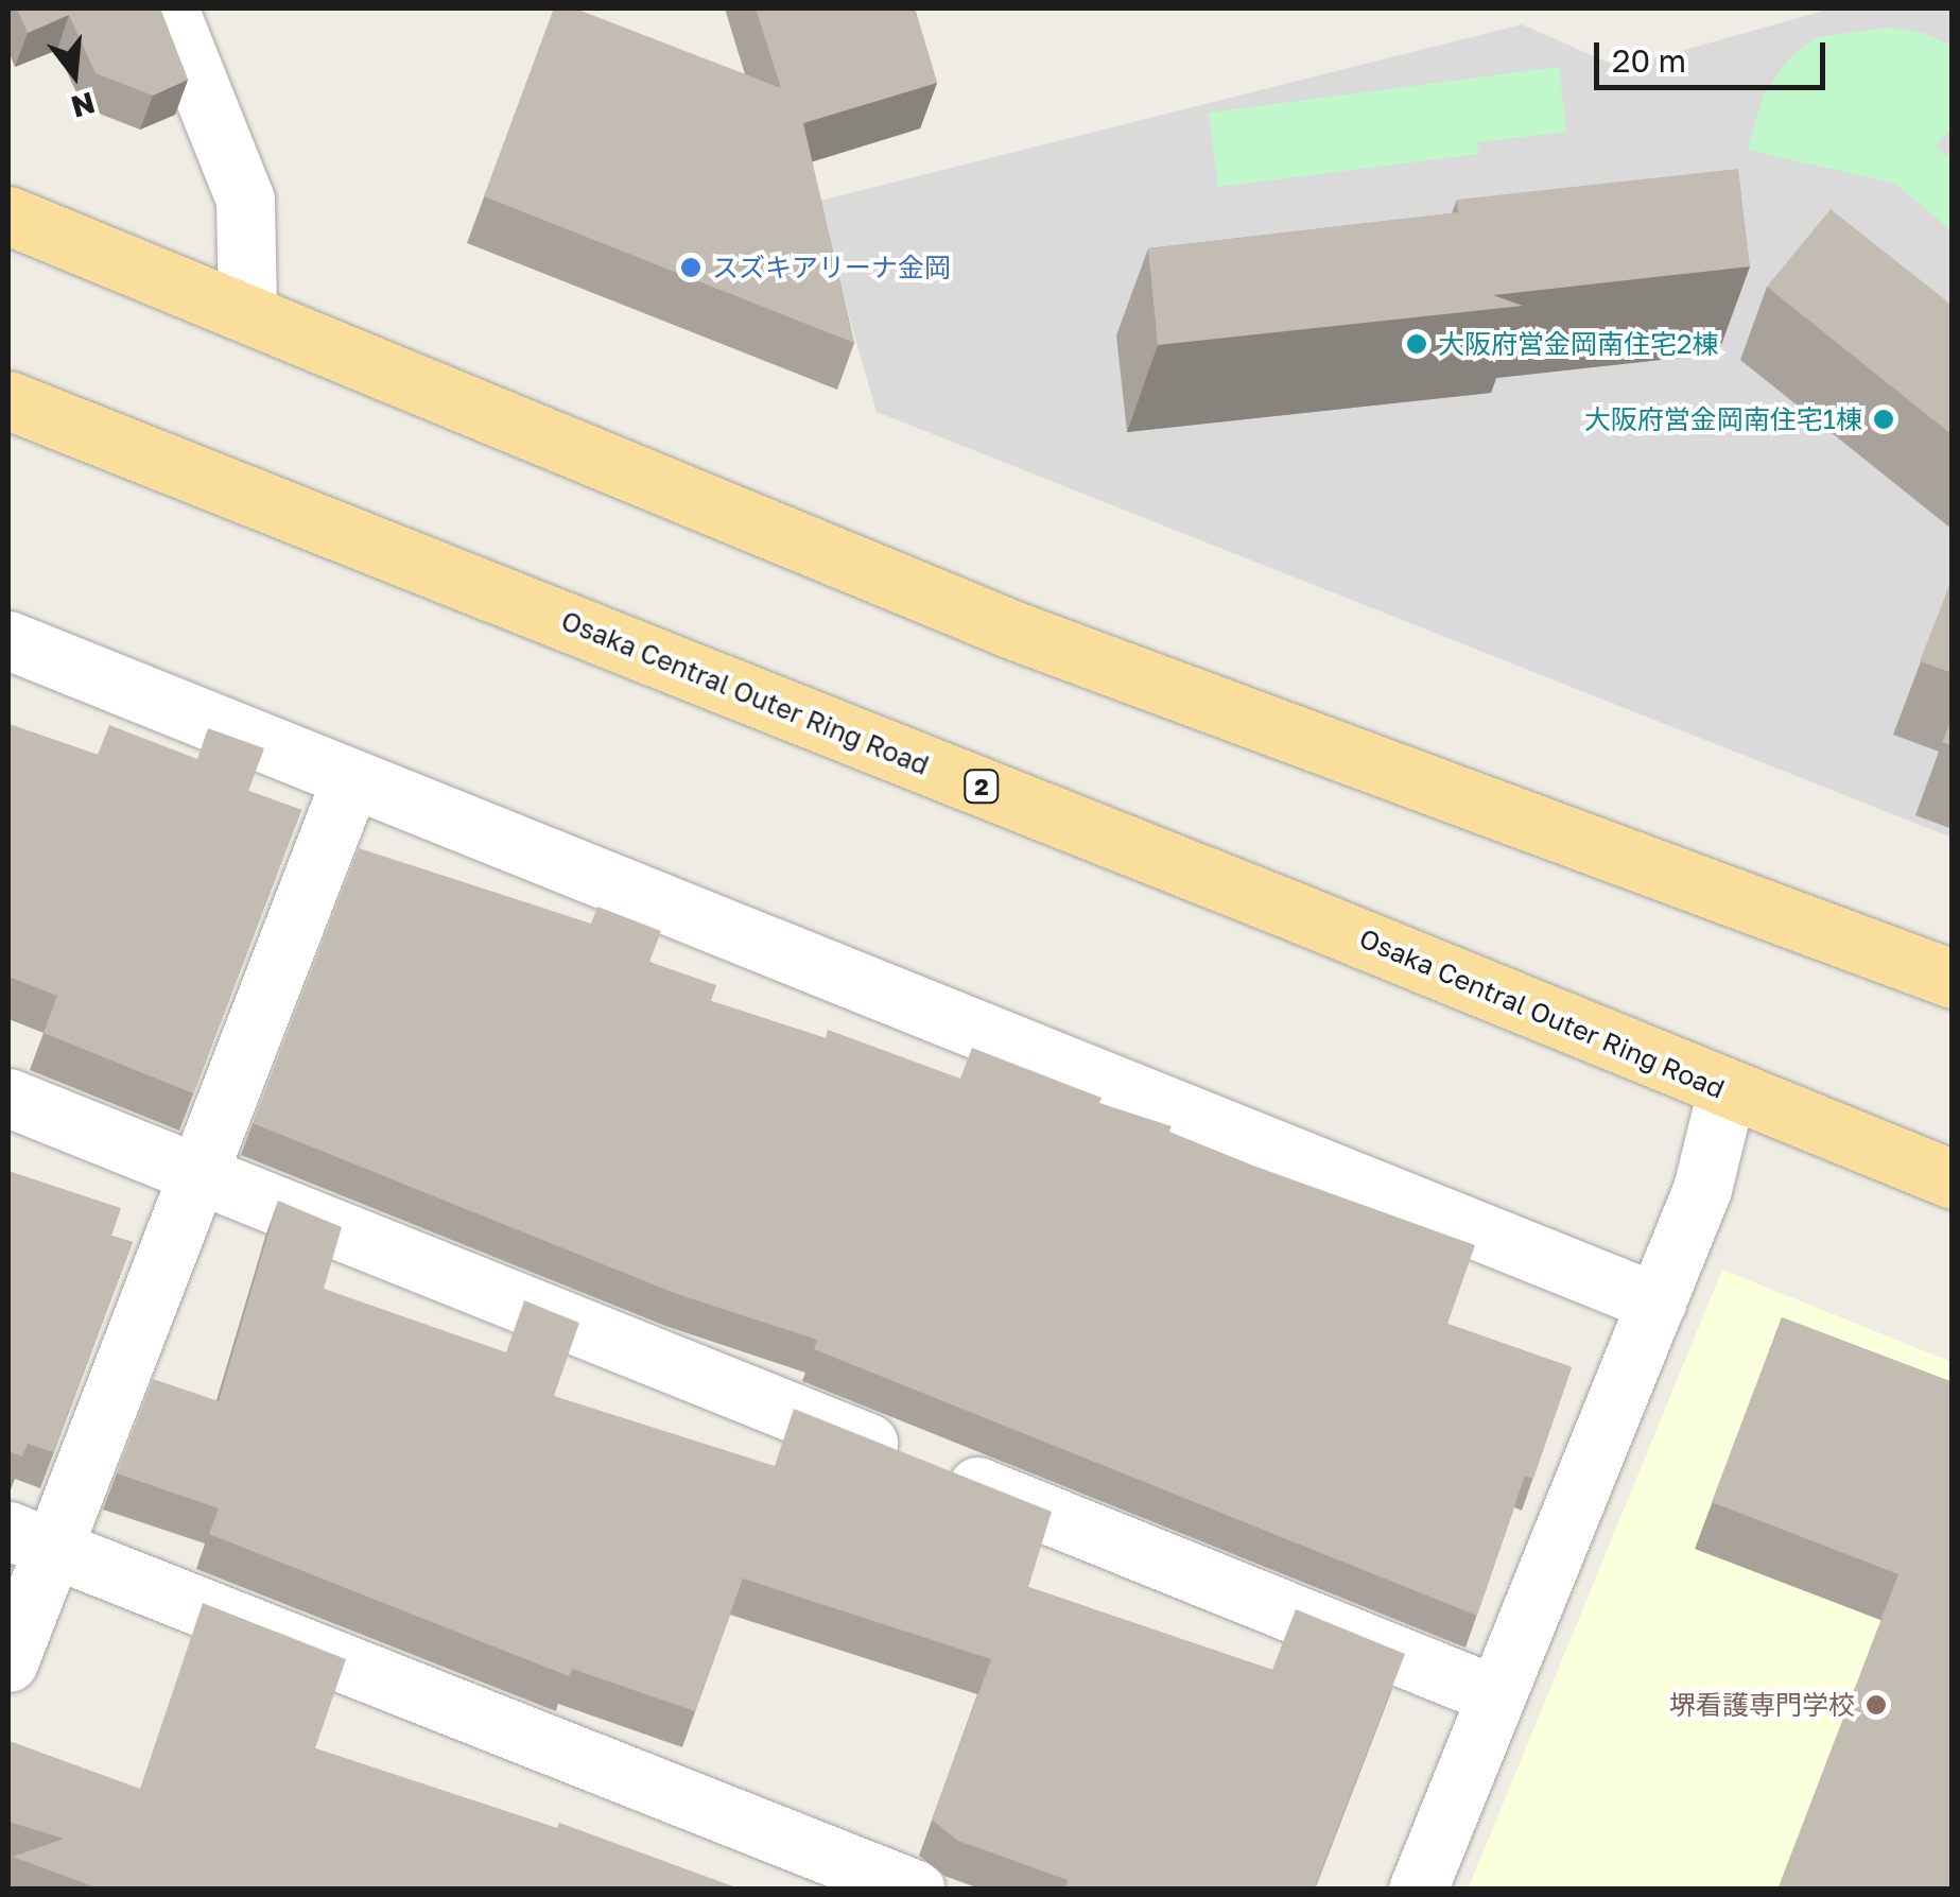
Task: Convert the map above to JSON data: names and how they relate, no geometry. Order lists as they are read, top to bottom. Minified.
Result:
{"streets":{"main road":["Osaka Central Outer Ring Road","2"]},"places":["スズキアリーナ金岡","大阪府営金岡南住宅2棟","大阪府営金岡南住宅1棟","堺看護専門学校"],"scale_bar":"20 m","north":"bottom"}
